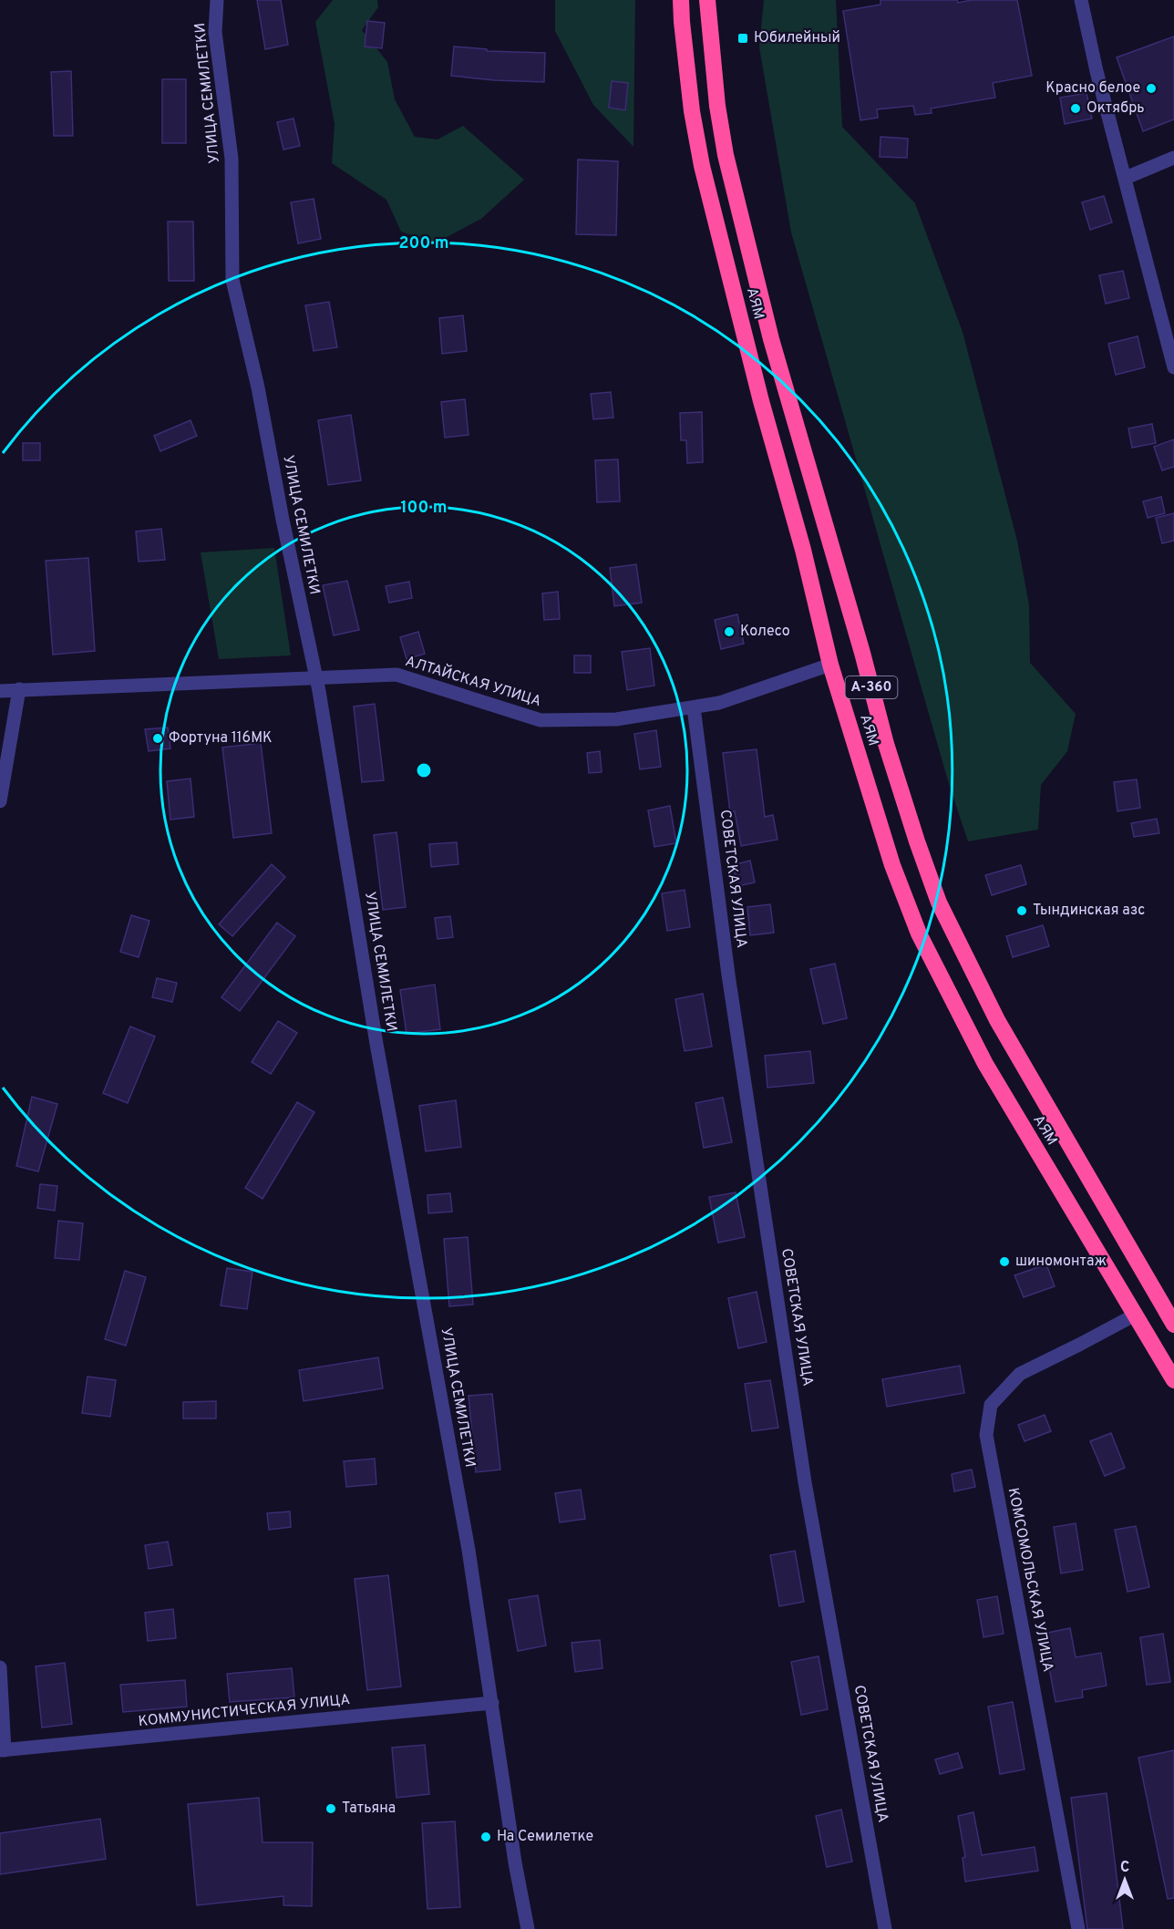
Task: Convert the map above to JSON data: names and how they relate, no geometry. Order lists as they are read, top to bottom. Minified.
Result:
{"streets":{"highway":["АЯМ","А-360"],"street":["УЛИЦА СЕМИЛЕТКИ","АЛТАЙСКАЯ УЛИЦА","СОВЕТСКАЯ УЛИЦА","КОМСОМОЛЬСКАЯ УЛИЦА","КОММУНИСТИЧЕСКАЯ УЛИЦА"]},"crossings":[["УЛИЦА СЕМИЛЕТКИ","АЛТАЙСКАЯ УЛИЦА"],["УЛИЦА СЕМИЛЕТКИ","КОММУНИСТИЧЕСКАЯ УЛИЦА"],["АЯМ","АЛТАЙСКАЯ УЛИЦА"],["АЯМ","КОМСОМОЛЬСКАЯ УЛИЦА"],["АЛТАЙСКАЯ УЛИЦА","СОВЕТСКАЯ УЛИЦА"]],"places":{"transit":["Юбилейный"],"other":["Красно белое","Октябрь","Колесо","Фортуна 116МК","Тындинская азс","шиномонтаж","Татьяна","На Семилетке"]},"north":"top","rings":["200 m","100 m"]}
